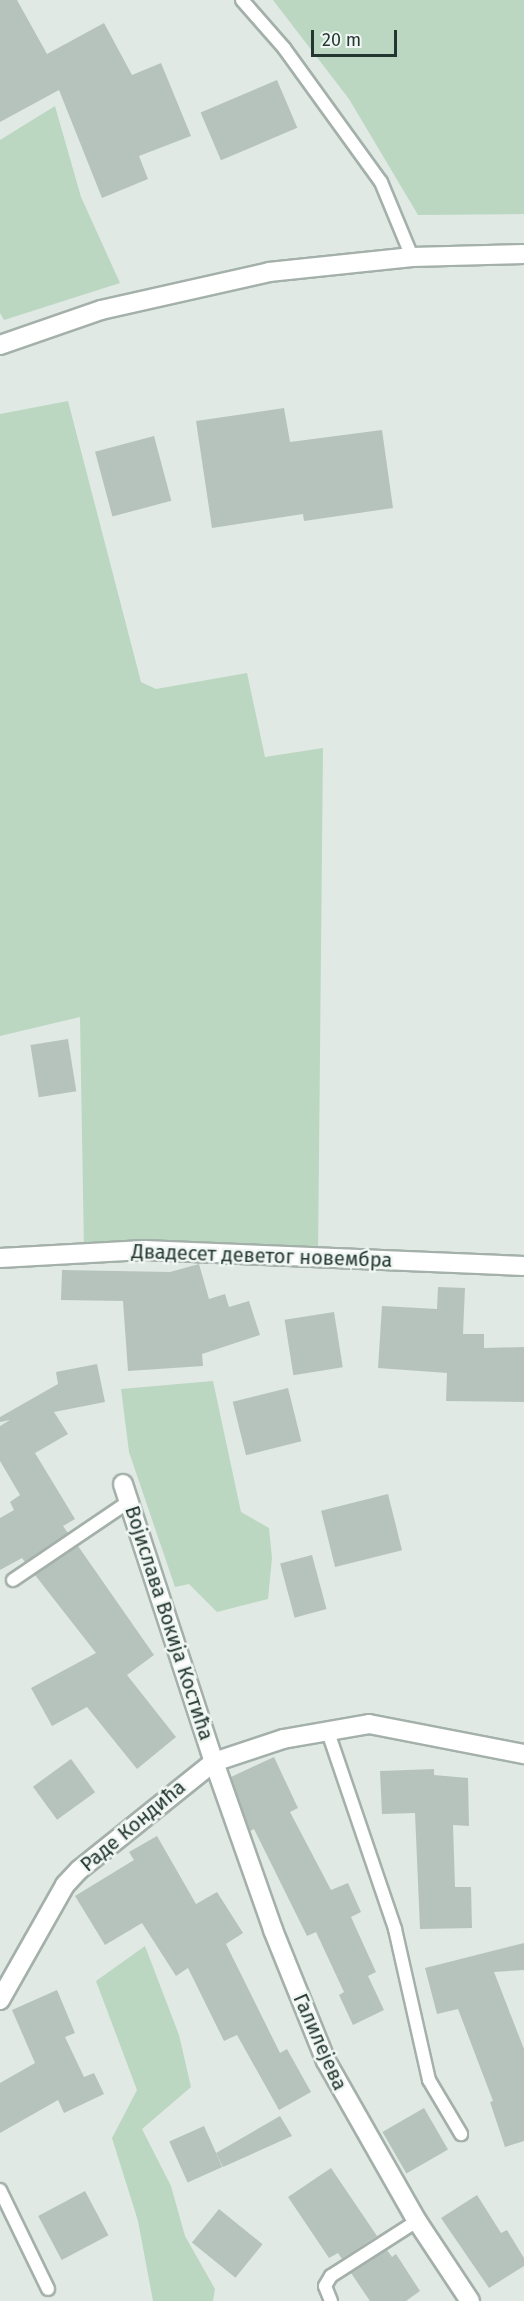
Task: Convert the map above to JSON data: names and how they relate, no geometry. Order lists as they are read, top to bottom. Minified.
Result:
{"streets":{"street":["Двадесет деветог новембра","Војислава Вокија Костића","Раде Кондића","Галилејева"]},"crossings":[["Војислава Вокија Костића","Раде Кондића"],["Војислава Вокија Костића","Галилејева"],["Раде Кондића","Галилејева"]],"scale_bar":"20 m"}
